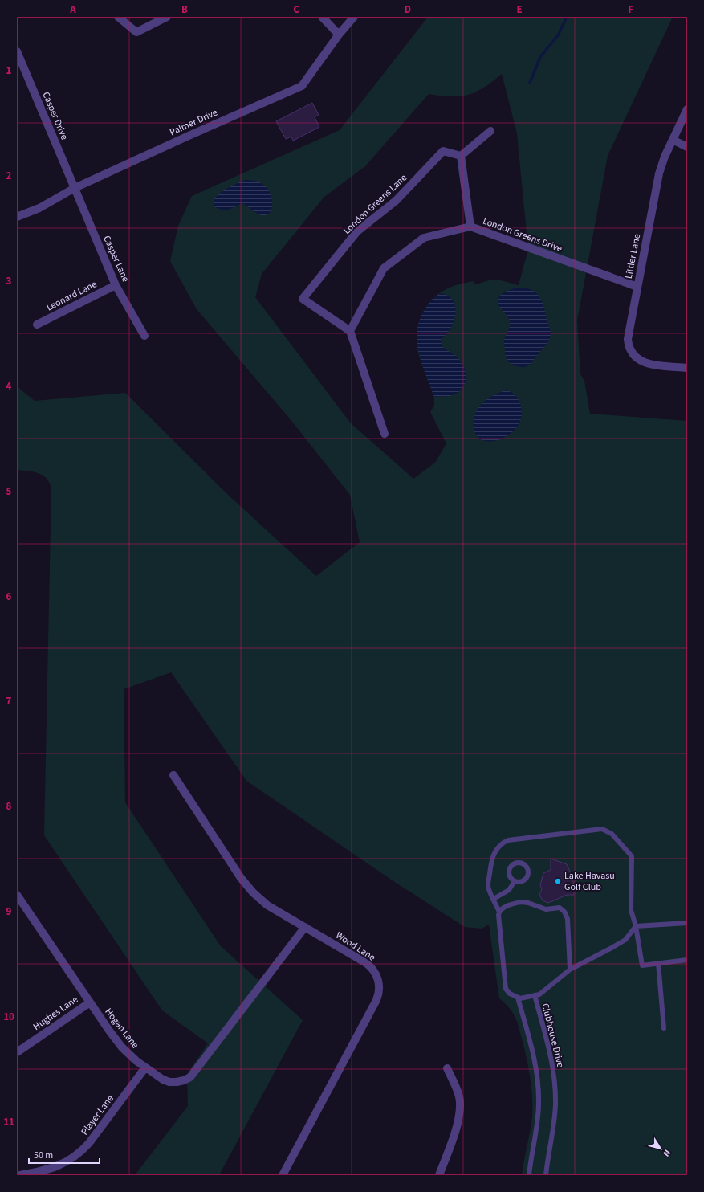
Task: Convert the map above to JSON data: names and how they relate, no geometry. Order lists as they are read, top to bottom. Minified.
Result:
{"streets":{"street":["Casper Drive","Palmer Drive","London Greens Lane","London Greens Drive","Littler Lane","Casper Lane","Leonard Lane","Wood Lane","Hughes Lane","Hogan Lane","Player Lane"],"lane":["Clubhouse Drive"]},"crossings":[["Casper Drive","Palmer Drive"],["Casper Drive","Casper Lane"],["Palmer Drive","Casper Lane"],["London Greens Lane","London Greens Drive"],["London Greens Drive","Littler Lane"],["Casper Lane","Leonard Lane"],["Wood Lane","Hogan Lane"],["Hughes Lane","Hogan Lane"],["Hogan Lane","Player Lane"]],"places":["Lake Havasu Golf Club"],"scale_bar":"50 m","north":"bottom right","grid":{"columns":["A","B","C","D","E","F"],"rows":["1","2","3","4","5","6","7","8","9","10","11"]}}
